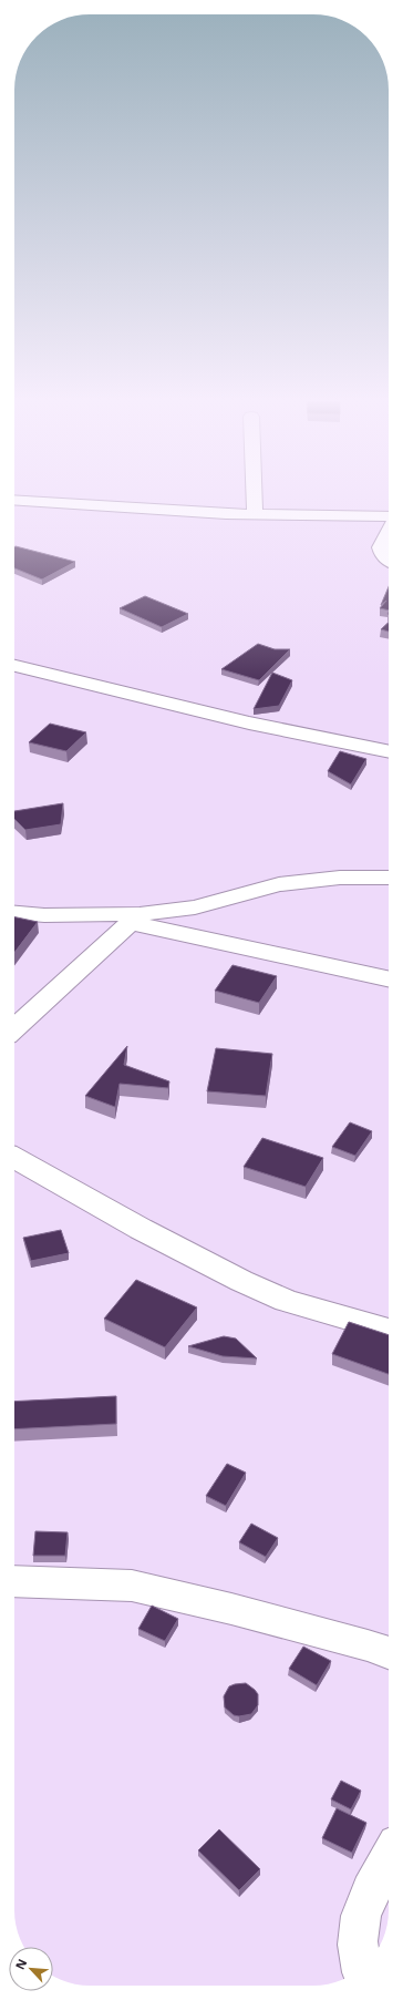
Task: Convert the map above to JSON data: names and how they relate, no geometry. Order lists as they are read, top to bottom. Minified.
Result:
{"north":"top left"}
